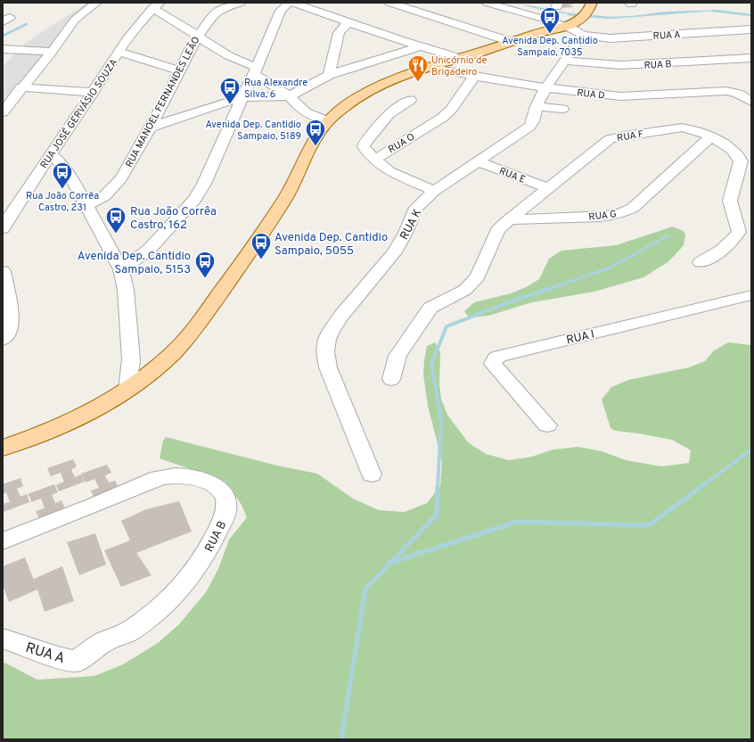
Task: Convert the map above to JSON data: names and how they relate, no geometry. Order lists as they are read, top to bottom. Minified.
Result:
{"streets":{"street":["RUA A","RUA B","RUA D","RUA MANOEL FERNANDES LEÃO","RUA JOSÉ GERVÁSIO SOUZA","RUA F","RUA O","RUA E","RUA G","RUA K","RUA I"]},"crossings":[["RUA A","RUA B"],["RUA A","RUA K"],["RUA B","RUA K"],["RUA D","RUA O"],["RUA D","RUA K"],["RUA F","RUA E"],["RUA F","RUA G"],["RUA O","RUA K"],["RUA E","RUA K"]],"places":{"bus stop":["Avenida Dep. Cantidio Sampaio, 7035","Rua Alexandre Silva, 6","Avenida Dep. Cantidio Sampaio, 5189","Rua João Corrêa Castro, 231","Rua João Corrêa Castro, 162","Avenida Dep. Cantidio Sampaio, 5055","Avenida Dep. Cantidio Sampaio, 5153"],"restaurant":["Unicórnio de Brigadeiro"]}}
